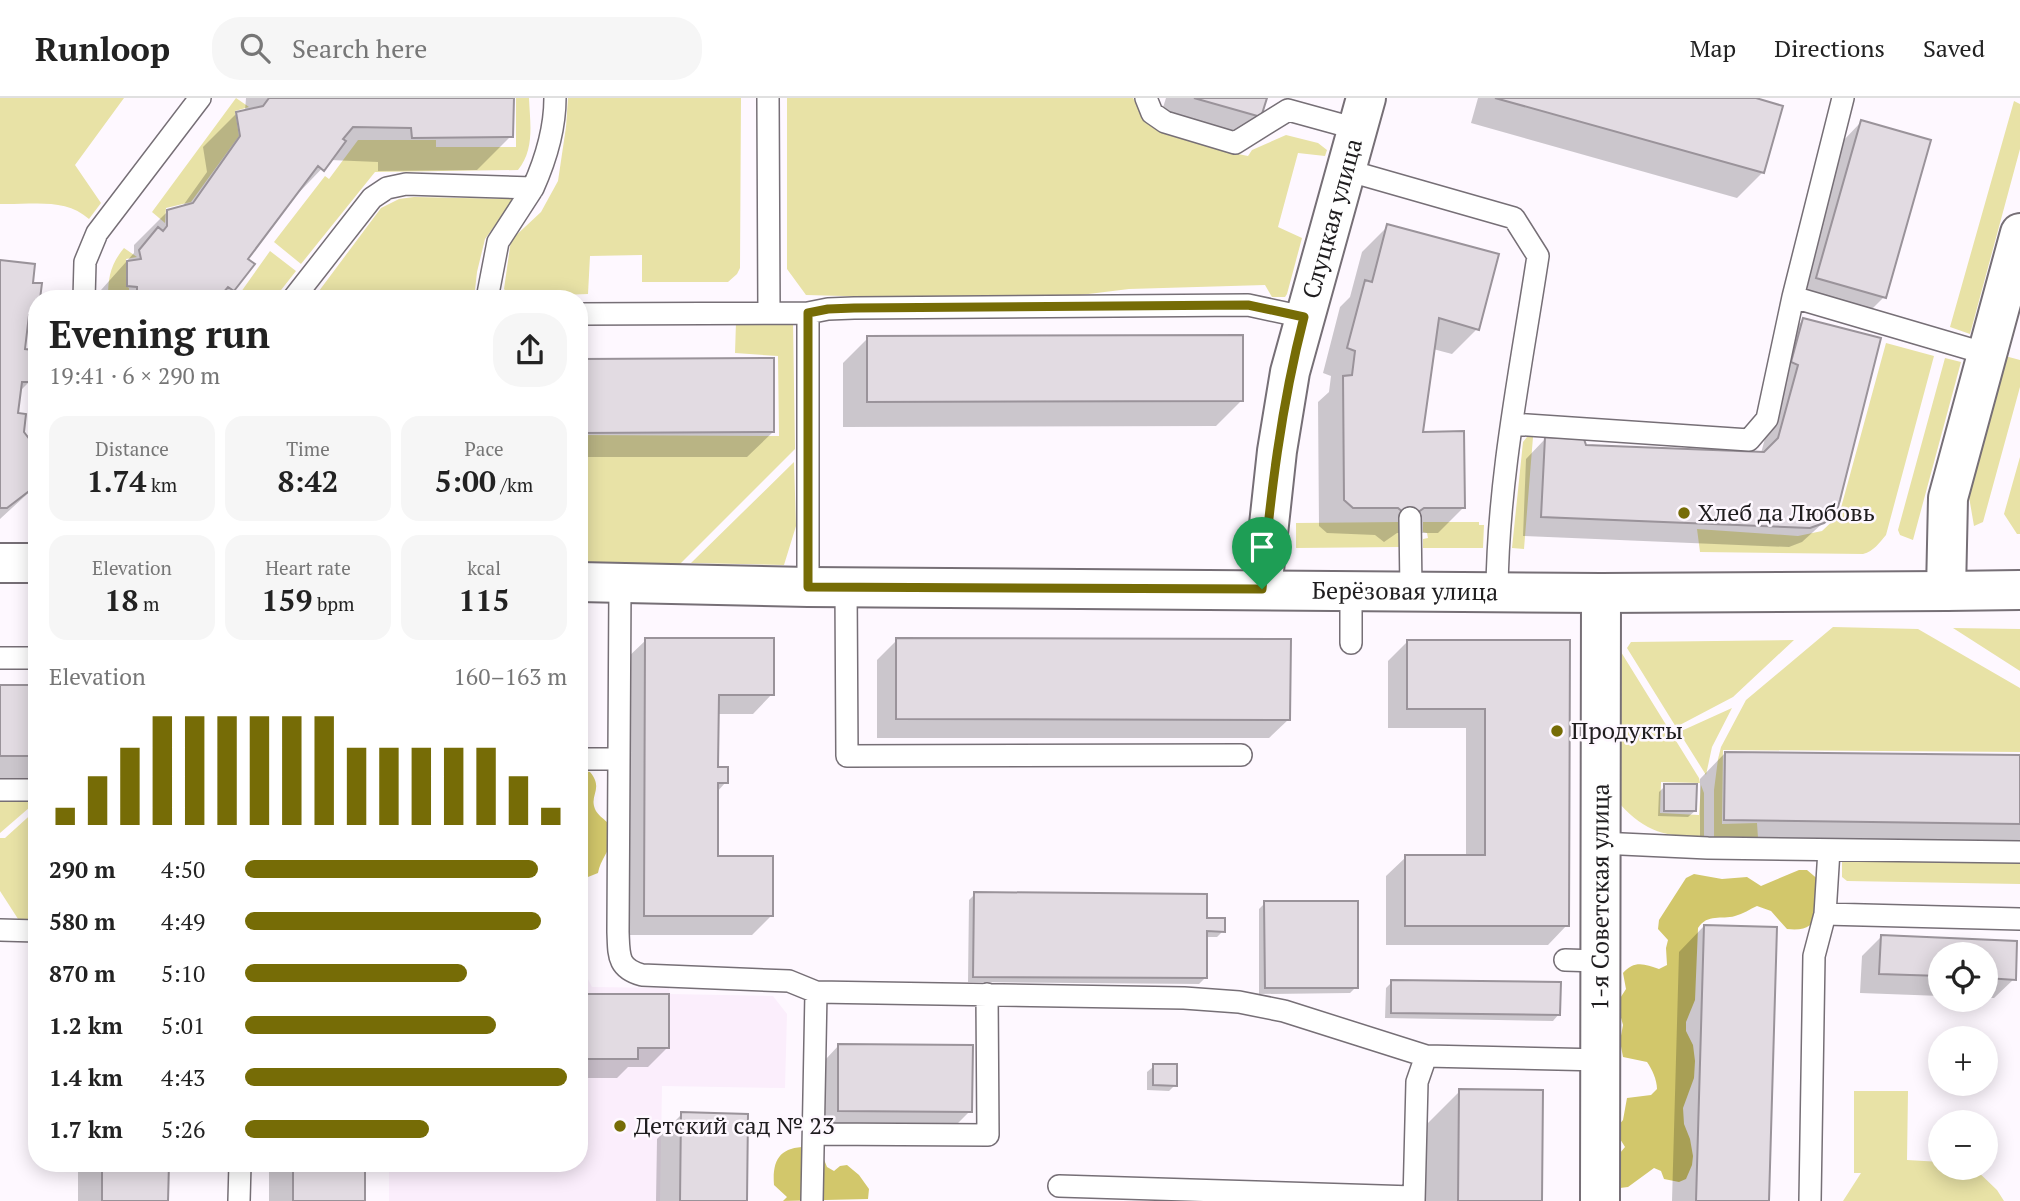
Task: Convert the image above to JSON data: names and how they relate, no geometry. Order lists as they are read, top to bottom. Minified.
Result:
{"streets":{"street":["Слуцкая улица","Берёзовая улица","1-я Советская улица"]},"crossings":[["Слуцкая улица","Берёзовая улица"],["Берёзовая улица","1-я Советская улица"]],"places":["Хлеб да Любовь","Продукты","Детский сад № 23"],"page":{"header":"Runloop","search":"Search here","nav":["Map","Directions","Saved"],"heading":["Evening run","19:41 · 6 × 290 m"],"stats":[["Distance","1.74 km"],["Time","8:42"],["Pace","5:00 /km"],["Elevation","18 m"],["Heart rate","159 bpm"],["kcal","115"]],"chart":["Elevation","160–163 m"],"list":[{"name":"290 m","note":"4:50"},{"name":"580 m","note":"4:49"},{"name":"870 m","note":"5:10"},{"name":"1.2 km","note":"5:01"},{"name":"1.4 km","note":"4:43"},{"name":"1.7 km","note":"5:26"}],"map_buttons":["+","−"]}}
